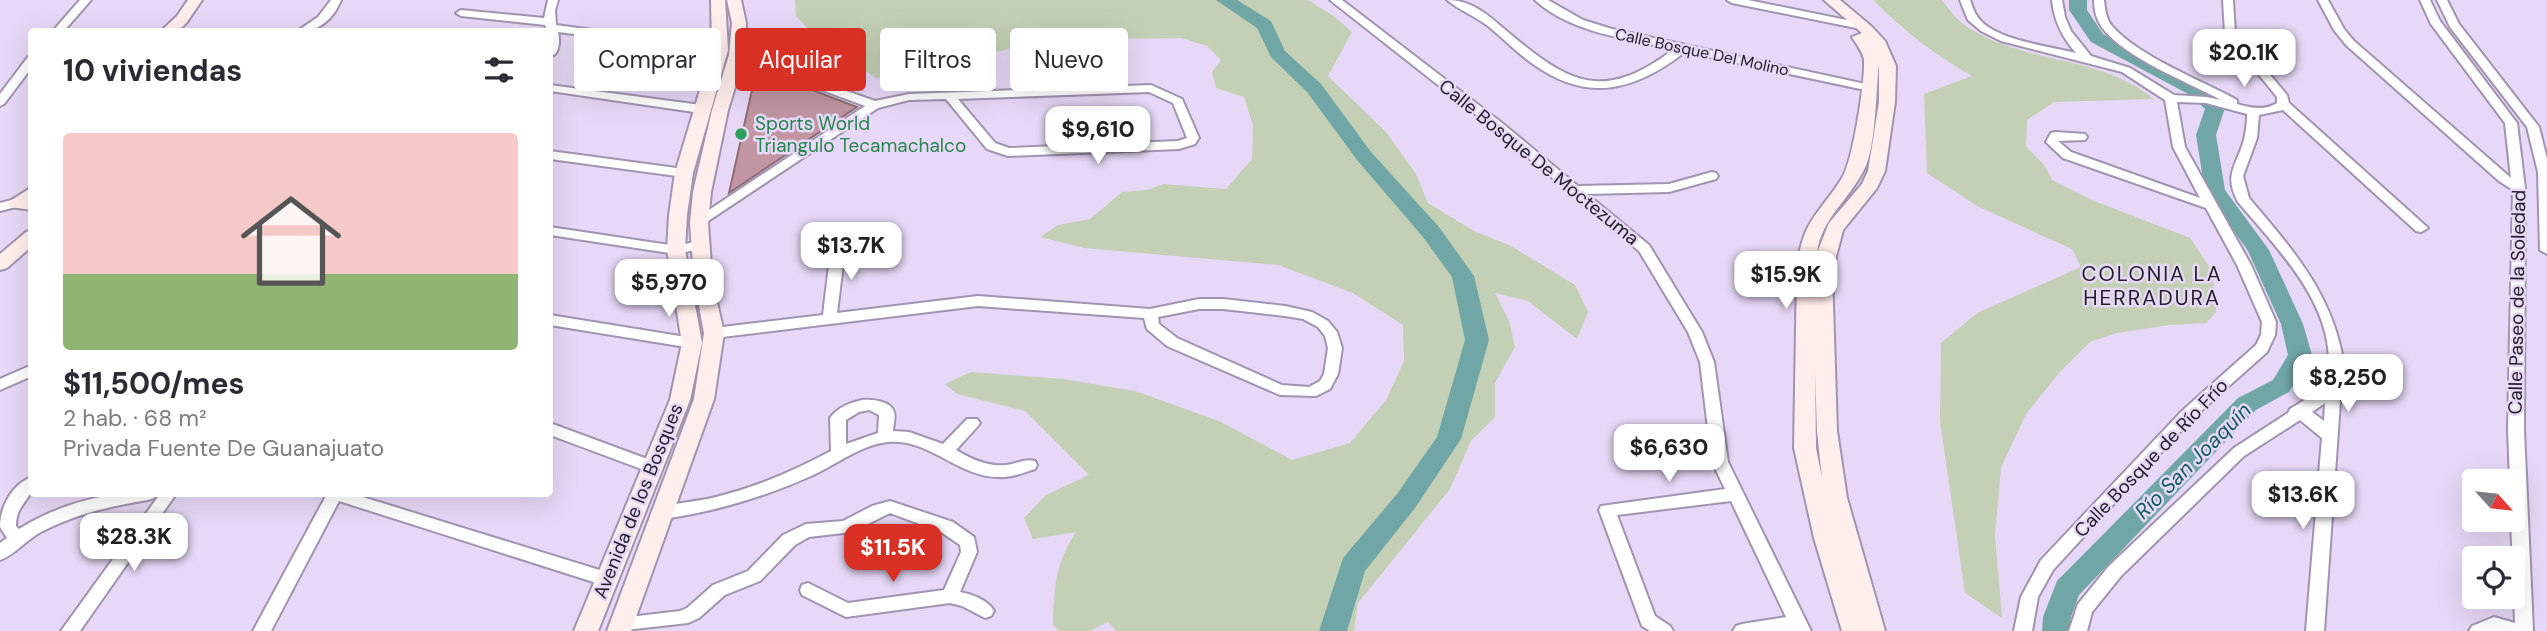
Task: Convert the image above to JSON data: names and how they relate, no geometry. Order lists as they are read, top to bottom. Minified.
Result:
{"streets":{"main road":["Avenida de los Bosques"],"street":["Calle Bosque Del Molino","Calle Bosque De Moctezuma","Calle Paseo de la Soledad","Calle Bosque de Río Frío"]},"districts":["COLONIA LA HERRADURA"],"water":["Río San Joaquín"],"places":["Sports World Triangulo Tecamachalco"],"north":"bottom right","page":{"chip":["Comprar","Alquilar","Filtros","Nuevo"],"heading":"10 viviendas","price":["$20.1K","$9,610","$13.7K","$15.9K","$5,970","$8,250","$6,630","$13.6K","$28.3K","$11.5K"],"list":[{"name":"$11,500/mes","note":"2 hab. · 68 m² · Privada Fuente De Guanajuato"}]}}
